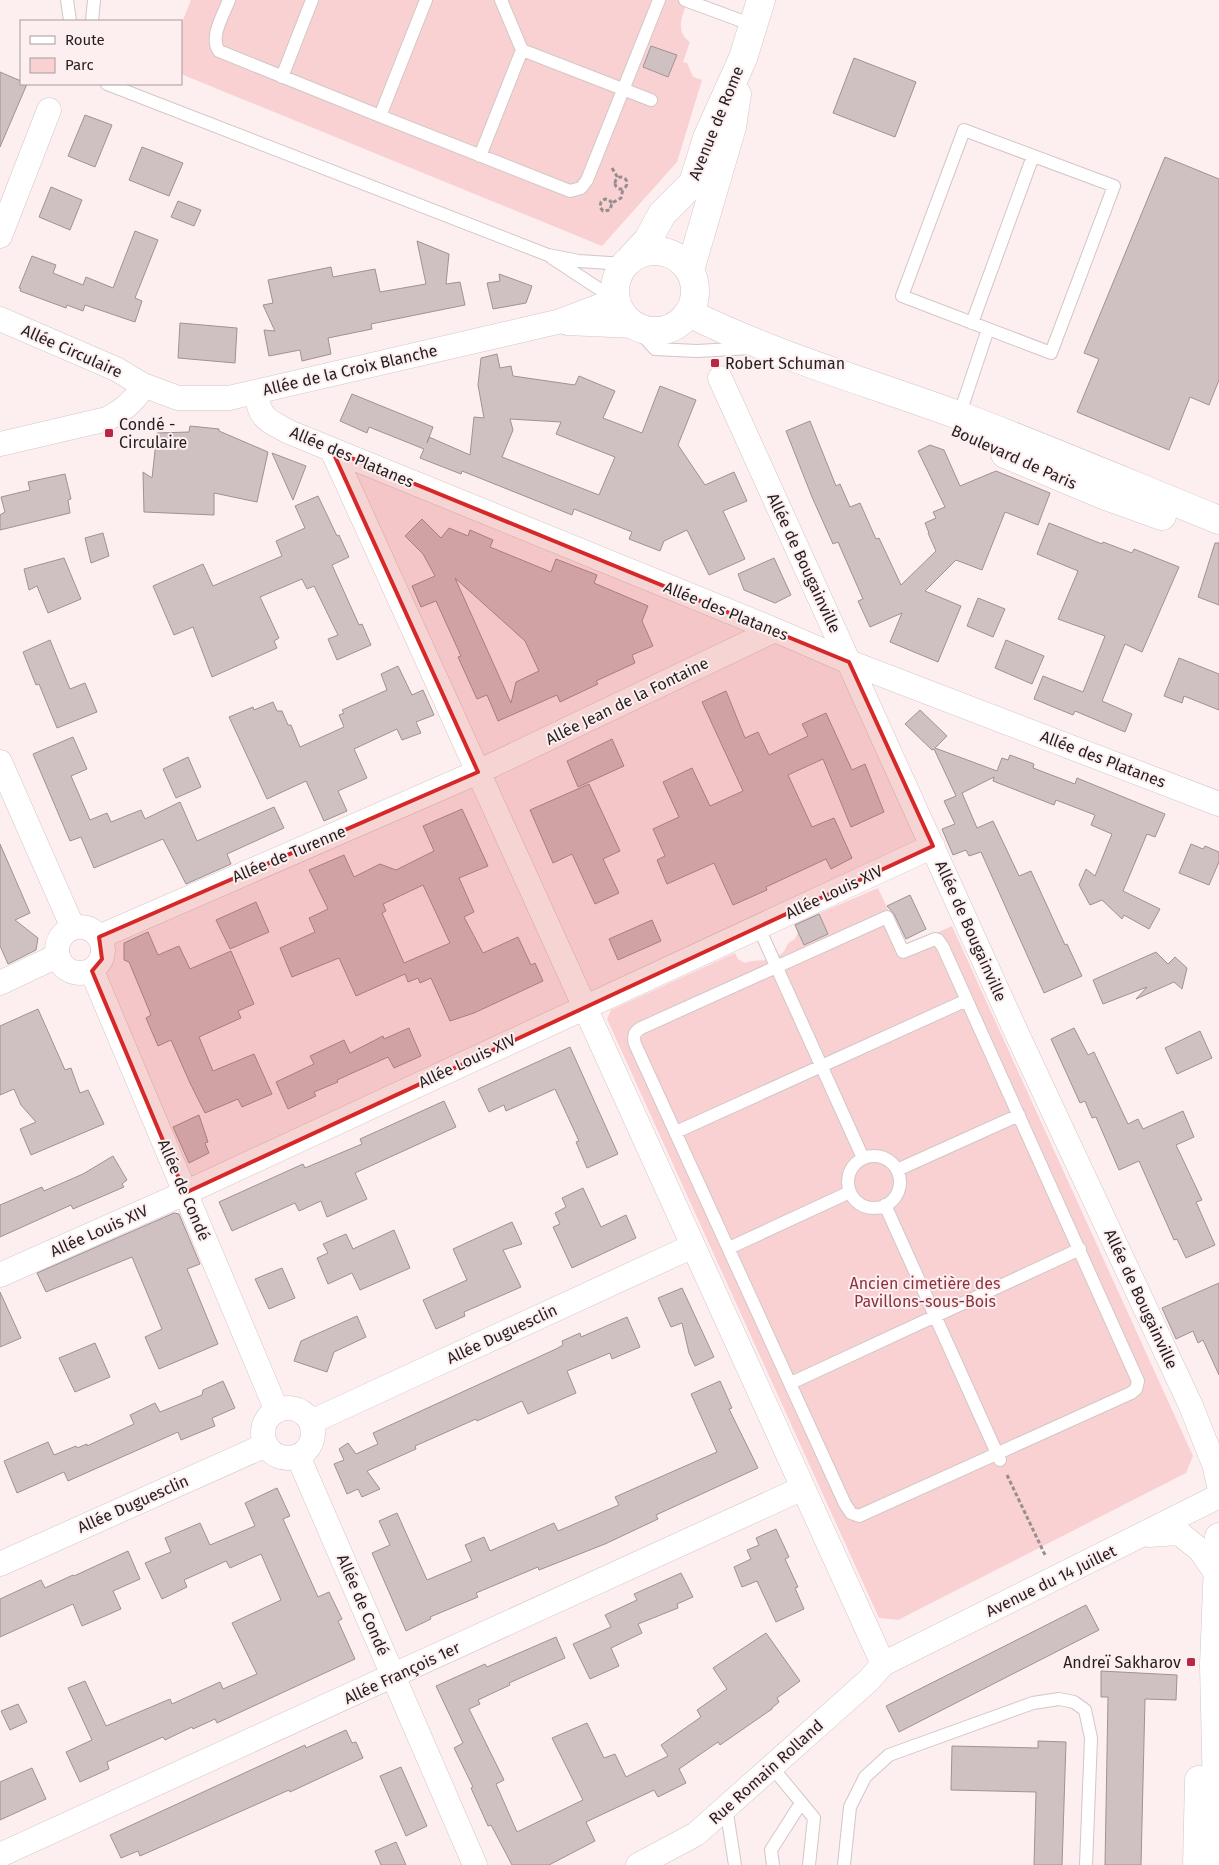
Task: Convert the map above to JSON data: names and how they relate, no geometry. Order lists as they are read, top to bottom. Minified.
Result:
{"streets":{"street":["Avenue de Rome","Allée Circulaire","Allée de la Croix Blanche","Allée des Platanes","Boulevard de Paris","Allée de Bougainville","Allée Jean de la Fontaine","Allée de Turenne","Allée Louis XIV","Allée de Condé","Allée Duguesclin","Avenue du 14 Juillet","Allée François 1er","Rue Romain Rolland"]},"crossings":[["Avenue de Rome","Allée de la Croix Blanche"],["Avenue de Rome","Boulevard de Paris"],["Allée Circulaire","Allée de la Croix Blanche"],["Allée de la Croix Blanche","Allée des Platanes"],["Allée de la Croix Blanche","Boulevard de Paris"],["Allée des Platanes","Allée de Bougainville"],["Allée des Platanes","Allée Jean de la Fontaine"],["Allée de Bougainville","Allée Louis XIV"],["Allée Jean de la Fontaine","Allée de Turenne"],["Allée de Turenne","Allée de Condé"],["Allée Louis XIV","Allée de Condé"],["Allée de Condé","Allée Duguesclin"],["Allée de Condé","Allée François 1er"],["Avenue du 14 Juillet","Rue Romain Rolland"]],"parks":["Ancien cimetière des Pavillons-sous-Bois"],"places":{"transit":["Robert Schuman","Condé - Circulaire","Andreï Sakharov"]},"legend":["Route","Parc"]}
